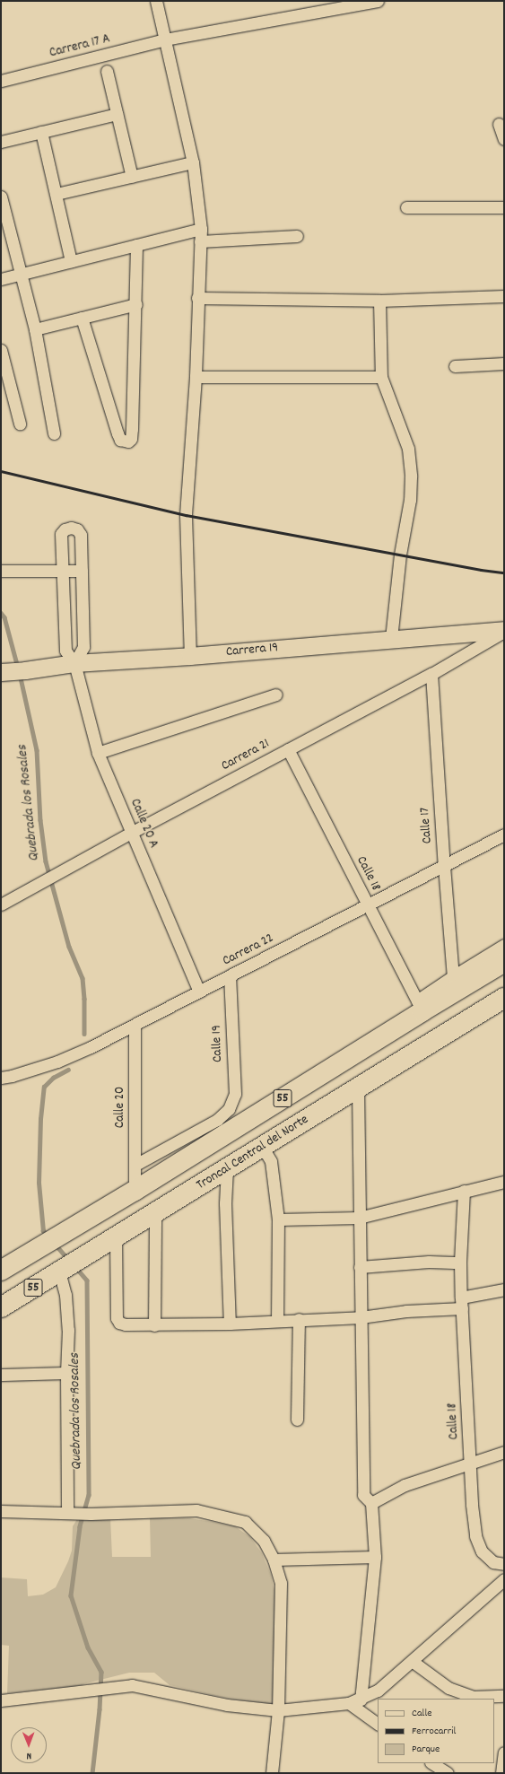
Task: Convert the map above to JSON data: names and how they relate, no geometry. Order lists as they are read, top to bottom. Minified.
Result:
{"streets":{"highway":["55","Troncal Central del Norte"],"street":["Carrera 17 A","Carrera 19","Carrera 21","Calle 20 A","Calle 17","Calle 18","Carrera 22","Calle 19","Calle 20"]},"crossings":[["Carrera 19","Carrera 21"],["Carrera 19","Calle 20 A"],["Carrera 21","Calle 20 A"],["Carrera 21","Calle 17"],["Carrera 21","Calle 18"],["Calle 20 A","Carrera 22"],["Calle 17","Carrera 22"],["Calle 18","Carrera 22"],["Calle 18","55"],["Carrera 22","Calle 19"],["Carrera 22","Calle 20"],["Calle 19","Calle 20"],["55","Calle 20"]],"water":["Quebrada los Rosales"],"legend":["Calle","Ferrocarril","Parque"],"north":"bottom"}
